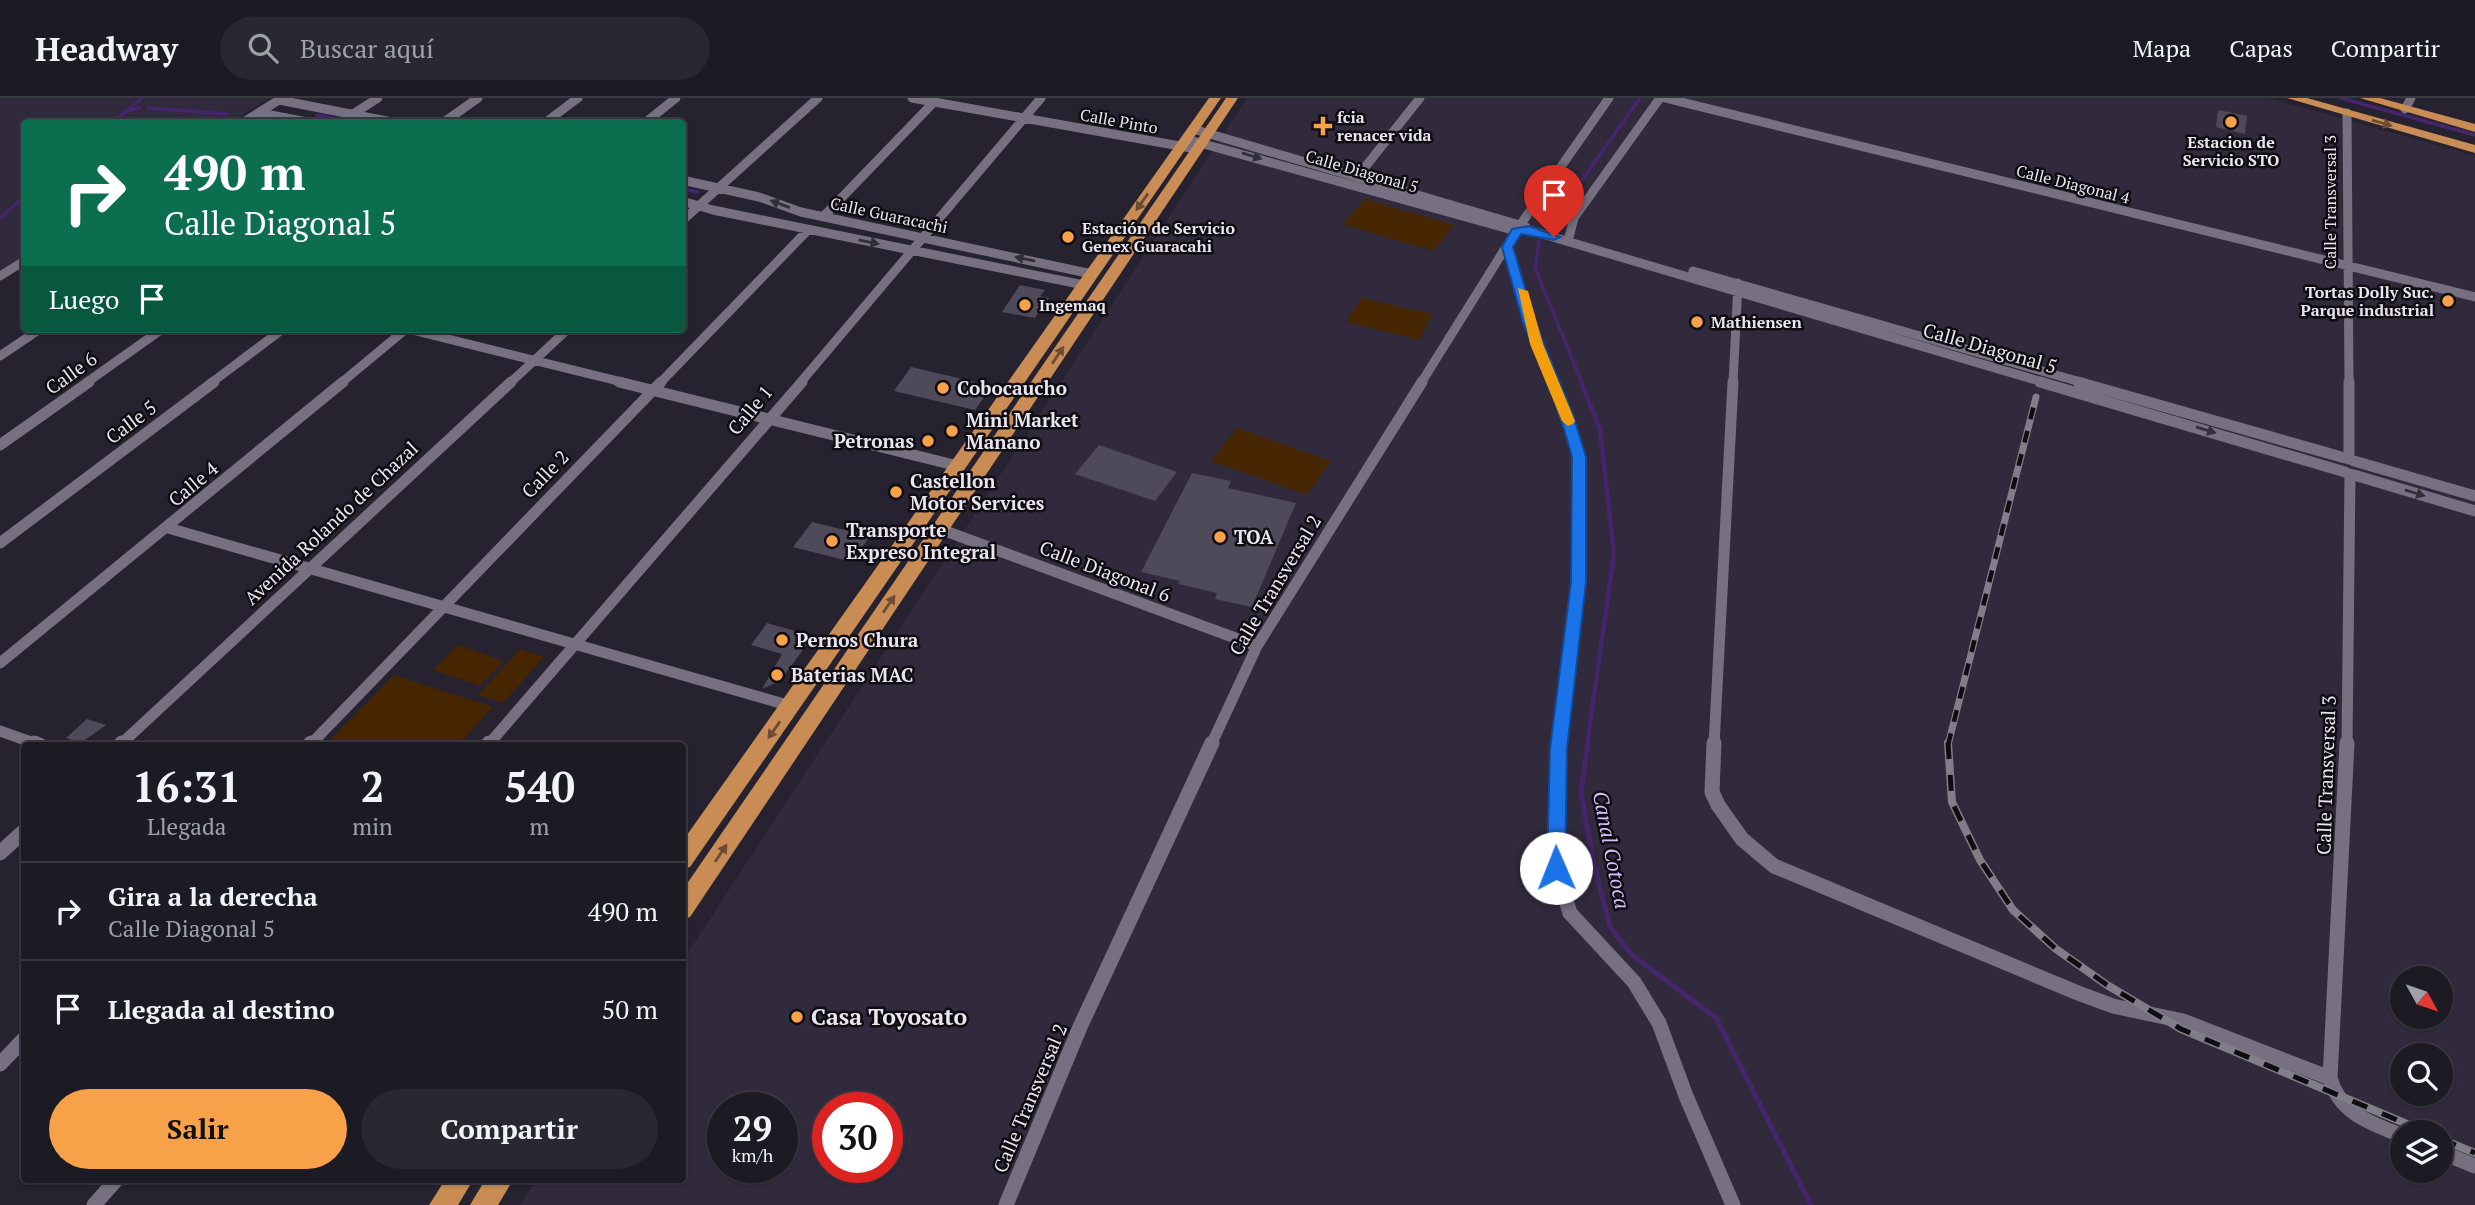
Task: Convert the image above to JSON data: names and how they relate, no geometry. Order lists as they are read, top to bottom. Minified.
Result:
{"streets":{"street":["Calle Pinto","Calle Diagonal 5","Calle Diagonal 4","Calle Transversal 3","Calle Guaracachi","Calle 6","Calle 1","Calle 5","Calle 2","Calle 4","Avenida Rolando de Chazal","Calle Diagonal 6","Calle Transversal 2"]},"crossings":[["Calle Pinto","Calle Diagonal 5"],["Calle Pinto","Calle 1"],["Calle Diagonal 5","Calle Transversal 3"],["Calle Diagonal 5","Calle Transversal 2"],["Calle Diagonal 4","Calle Transversal 3"],["Calle Guaracachi","Calle 1"],["Calle Guaracachi","Calle 2"],["Calle Diagonal 6","Calle Transversal 2"]],"water":["Canal Cotoca"],"places":{"other":["Estacion de Servicio STO","Estación de Servicio Genex Guaracahi","Tortas Dolly Suc. Parque industrial","Ingemaq","Mathiensen","Cobocaucho","Mini Market Manano","Petronas","Castellon Motor Services","TOA","Transporte Expreso Integral","Pernos Chura","Baterias MAC","Casa Toyosato"],"health":["fcia renacer vida"]},"north":"bottom right","page":{"header":"Headway","search":"Buscar aquí","nav":["Mapa","Capas","Compartir"],"turn":["490 m","Calle Diagonal 5"],"then":"Luego","eta":["16:31","Llegada","2","min","540","m"],"list":[{"name":"Gira a la derecha","note":"Calle Diagonal 5","value":"490 m"},{"name":"Llegada al destino","value":"50 m"}],"buttons":["Salir","Compartir"],"speed":"29 km/h","limit":"30"}}
